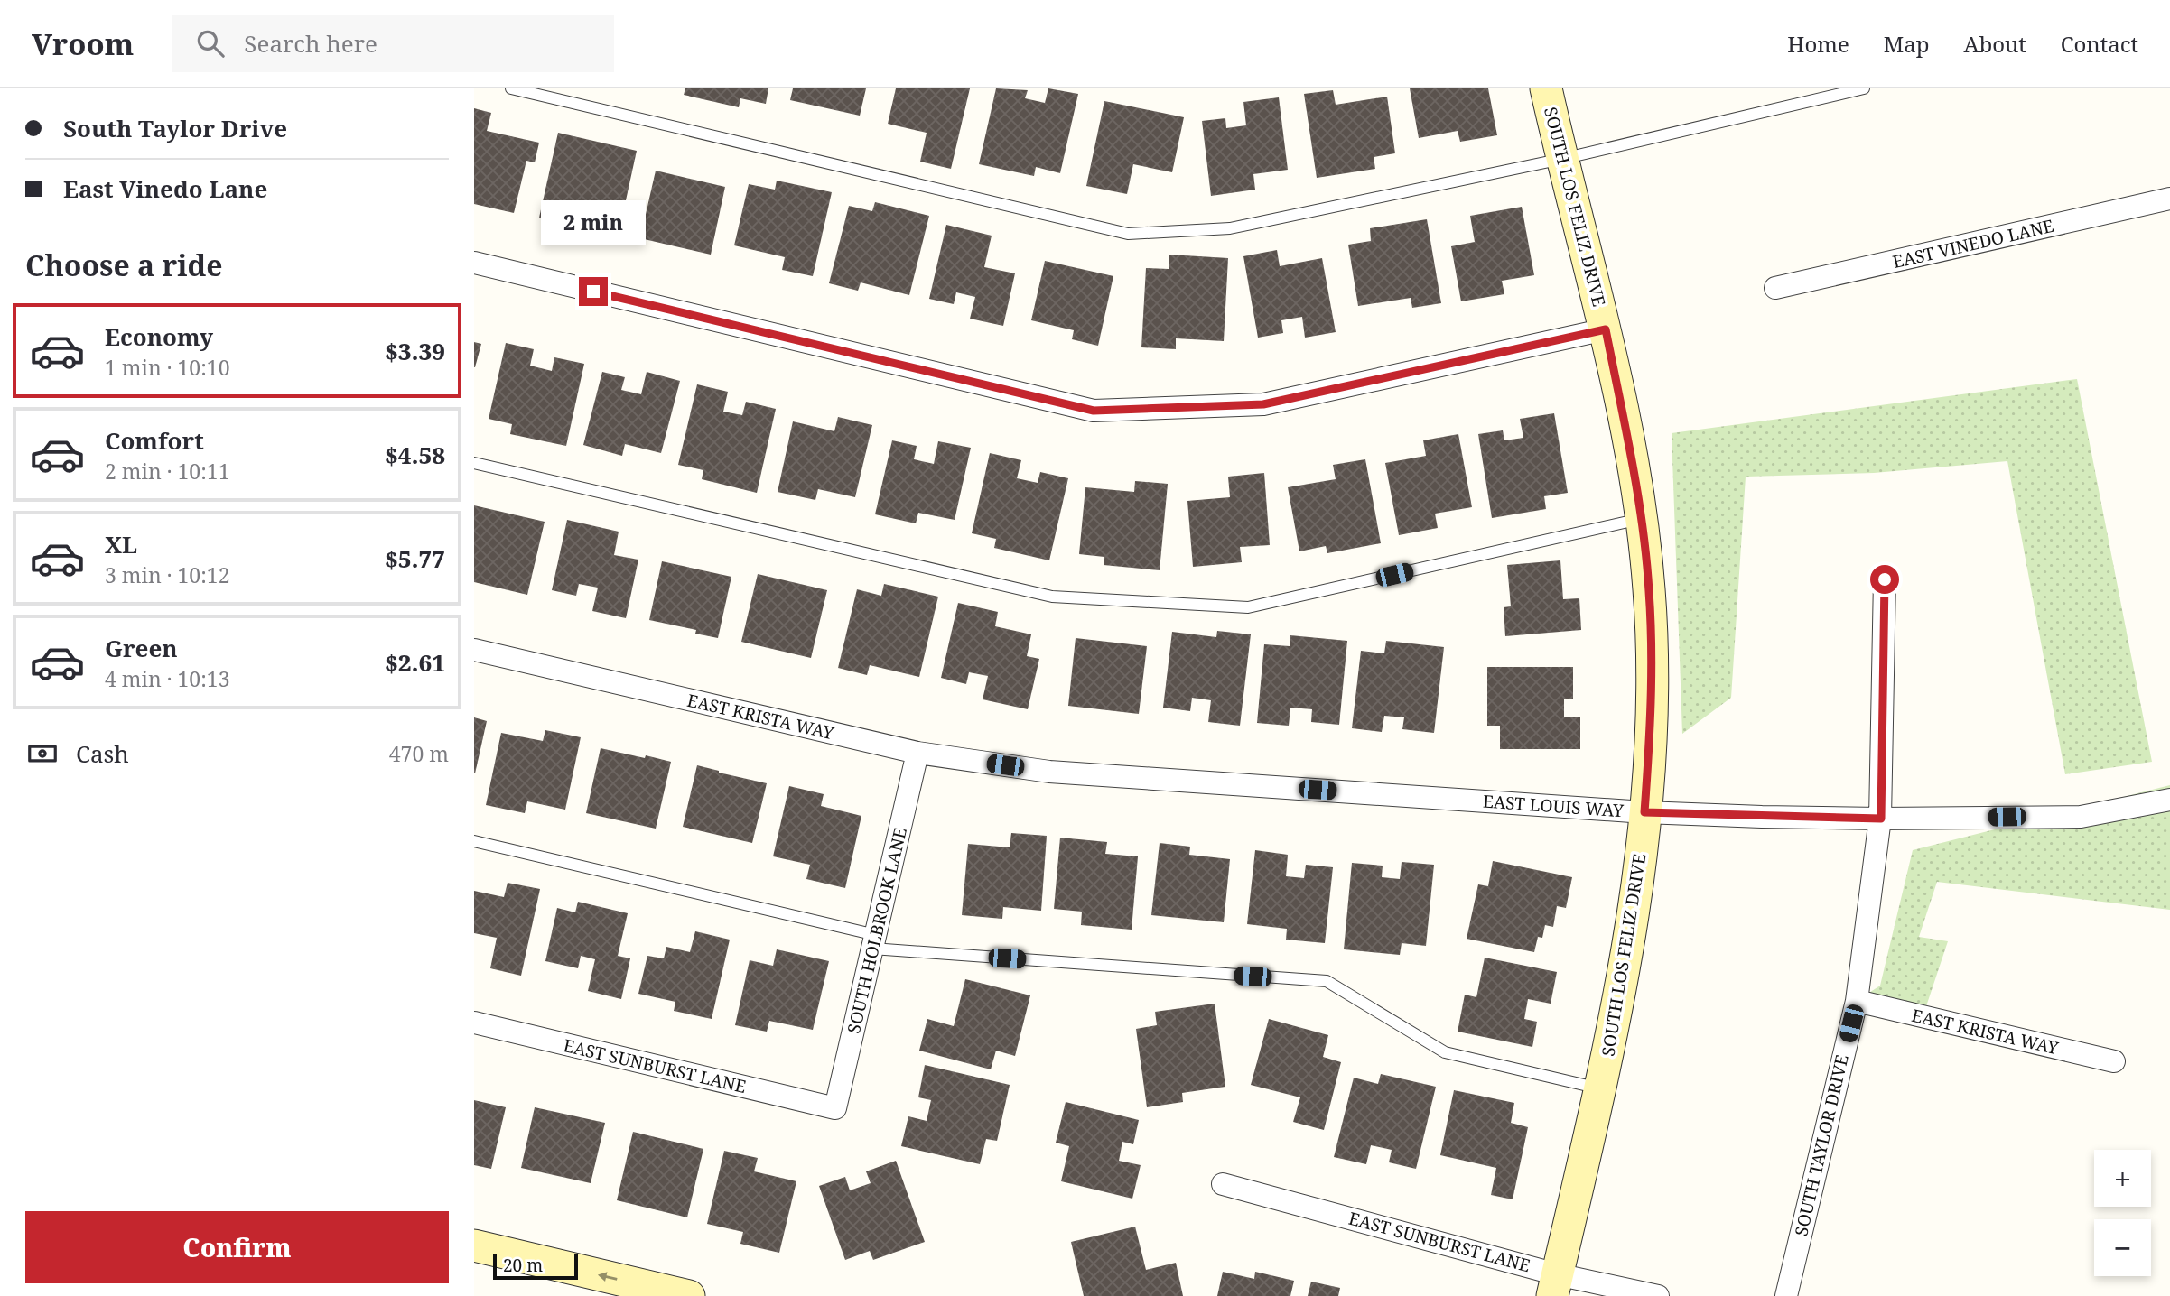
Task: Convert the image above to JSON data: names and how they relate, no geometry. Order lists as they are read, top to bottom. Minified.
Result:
{"streets":{"street":["SOUTH LOS FELIZ DRIVE","EAST VINEDO LANE","EAST KRISTA WAY","EAST LOUIS WAY","SOUTH HOLBROOK LANE","EAST SUNBURST LANE","SOUTH TAYLOR DRIVE"]},"crossings":[["SOUTH LOS FELIZ DRIVE","EAST LOUIS WAY"],["SOUTH LOS FELIZ DRIVE","EAST SUNBURST LANE"],["EAST KRISTA WAY","EAST LOUIS WAY"],["EAST KRISTA WAY","SOUTH HOLBROOK LANE"],["EAST KRISTA WAY","SOUTH TAYLOR DRIVE"],["EAST LOUIS WAY","SOUTH TAYLOR DRIVE"],["SOUTH HOLBROOK LANE","EAST SUNBURST LANE"]],"scale_bar":"20 m","page":{"header":"Vroom","search":"Search here","nav":["Home","Map","About","Contact"],"banner":["South Taylor Drive","East Vinedo Lane"],"bubble":"2 min","heading":"Choose a ride","list":[{"name":"Economy","note":"1 min · 10:10","value":"$3.39"},{"name":"Comfort","note":"2 min · 10:11","value":"$4.58"},{"name":"XL","note":"3 min · 10:12","value":"$5.77"},{"name":"Green","note":"4 min · 10:13","value":"$2.61"}],"pay":["Cash","470 m"],"map_buttons":["+","−"],"buttons":"Confirm","scale":"20 m"}}
